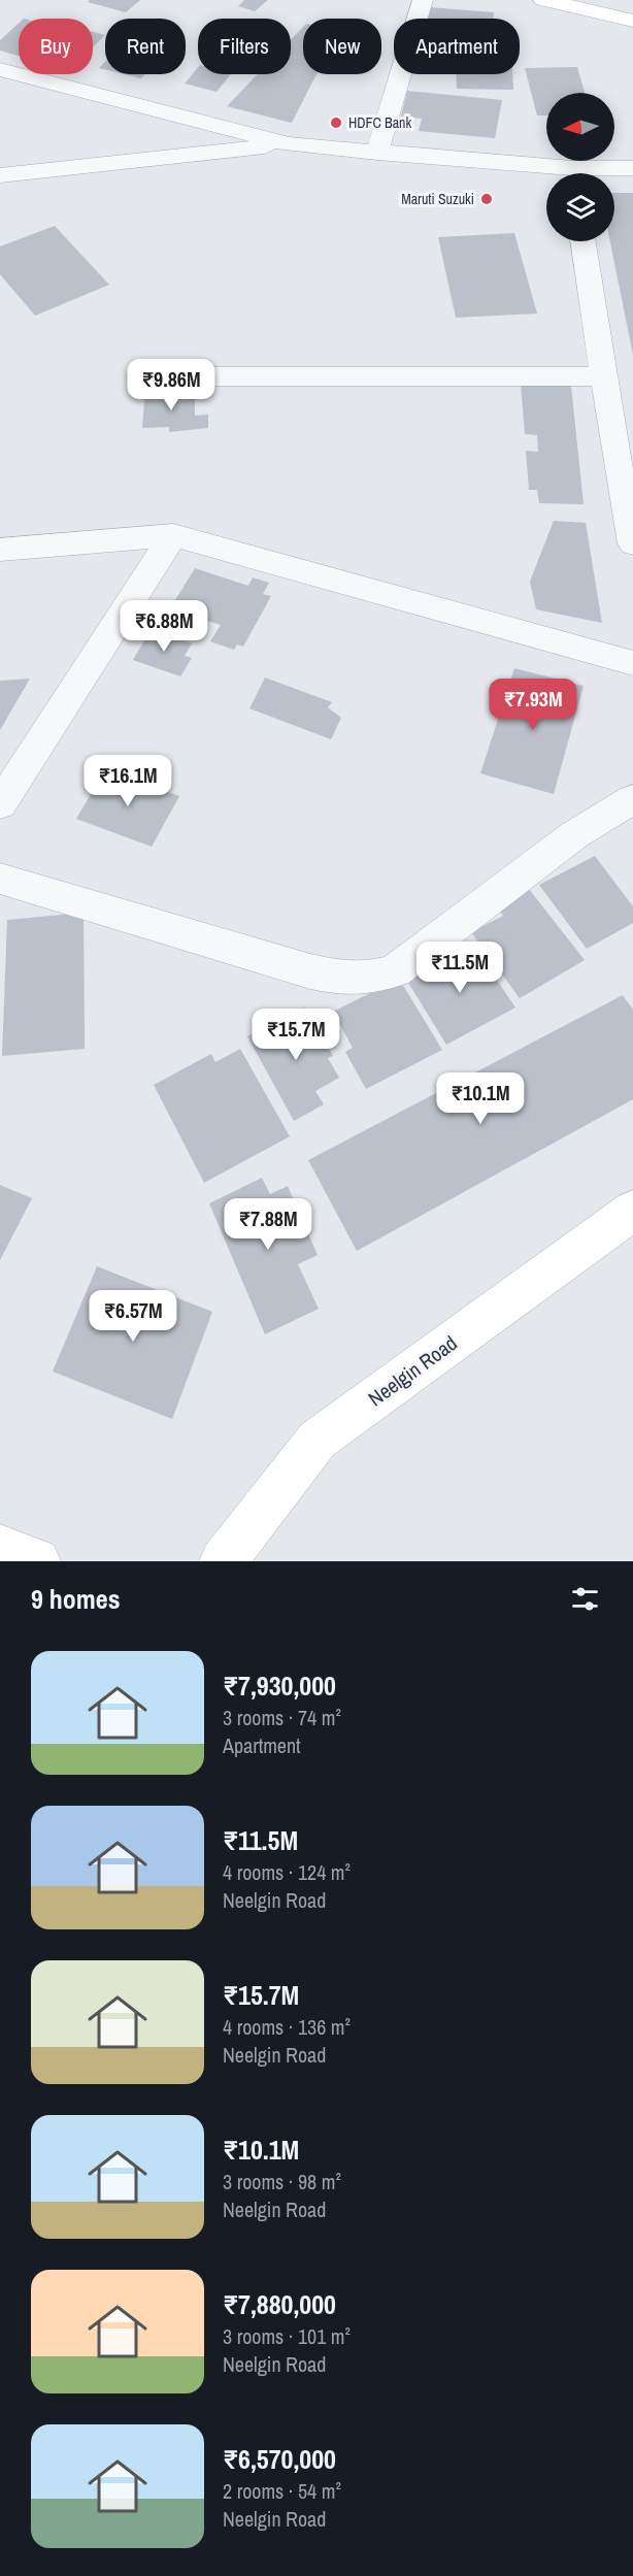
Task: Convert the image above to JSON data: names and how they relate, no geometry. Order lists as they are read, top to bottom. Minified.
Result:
{"streets":{"street":["Neelgin Road"]},"places":["HDFC Bank","Maruti Suzuki"],"north":"left","page":{"chip":["Buy","Rent","Filters","New","Apartment"],"price":["₹9.86M","₹6.88M","₹7.93M","₹16.1M","₹11.5M","₹15.7M","₹10.1M","₹7.88M","₹6.57M"],"heading":"9 homes","list":[{"name":"₹7,930,000","note":"3 rooms · 74 m² · Apartment"},{"name":"₹11.5M","note":"4 rooms · 124 m² · Neelgin Road"},{"name":"₹15.7M","note":"4 rooms · 136 m² · Neelgin Road"},{"name":"₹10.1M","note":"3 rooms · 98 m² · Neelgin Road"},{"name":"₹7,880,000","note":"3 rooms · 101 m² · Neelgin Road"},{"name":"₹6,570,000","note":"2 rooms · 54 m² · Neelgin Road"}]}}
